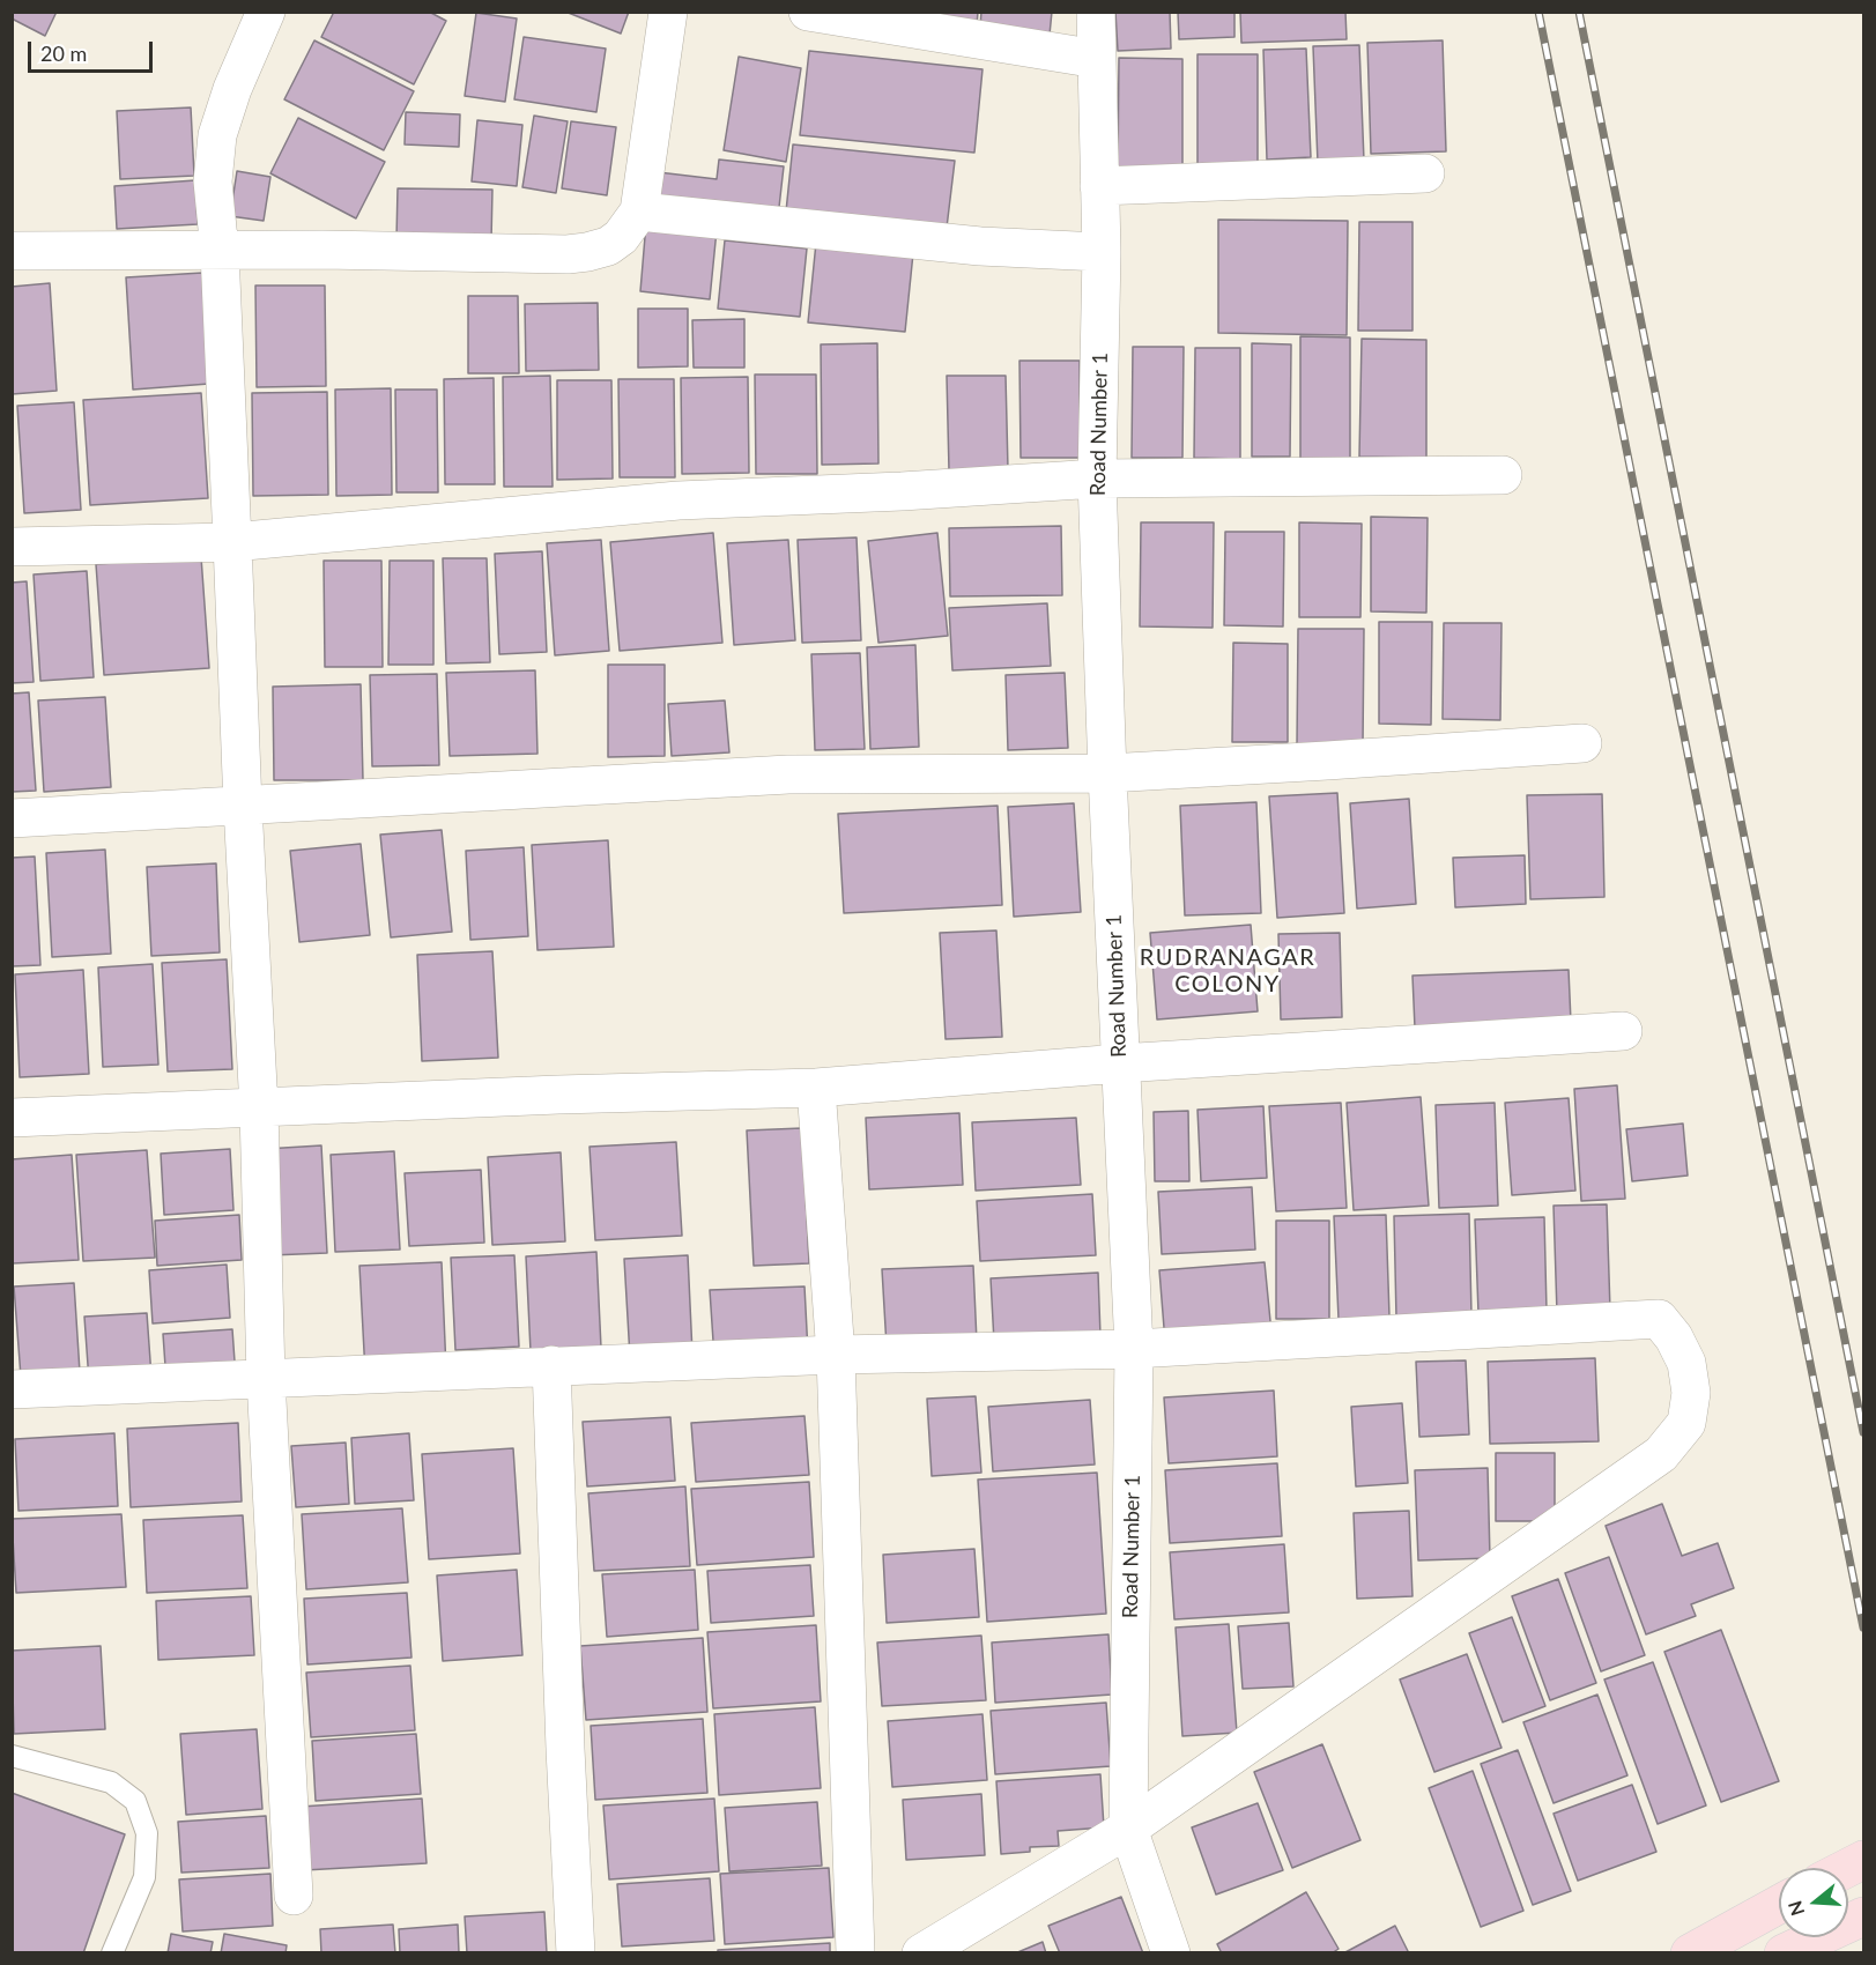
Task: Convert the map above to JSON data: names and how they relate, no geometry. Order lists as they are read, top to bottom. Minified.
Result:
{"streets":{"street":["Road Number 1"]},"districts":["RUDRANAGAR COLONY"],"scale_bar":"20 m","north":"left"}
